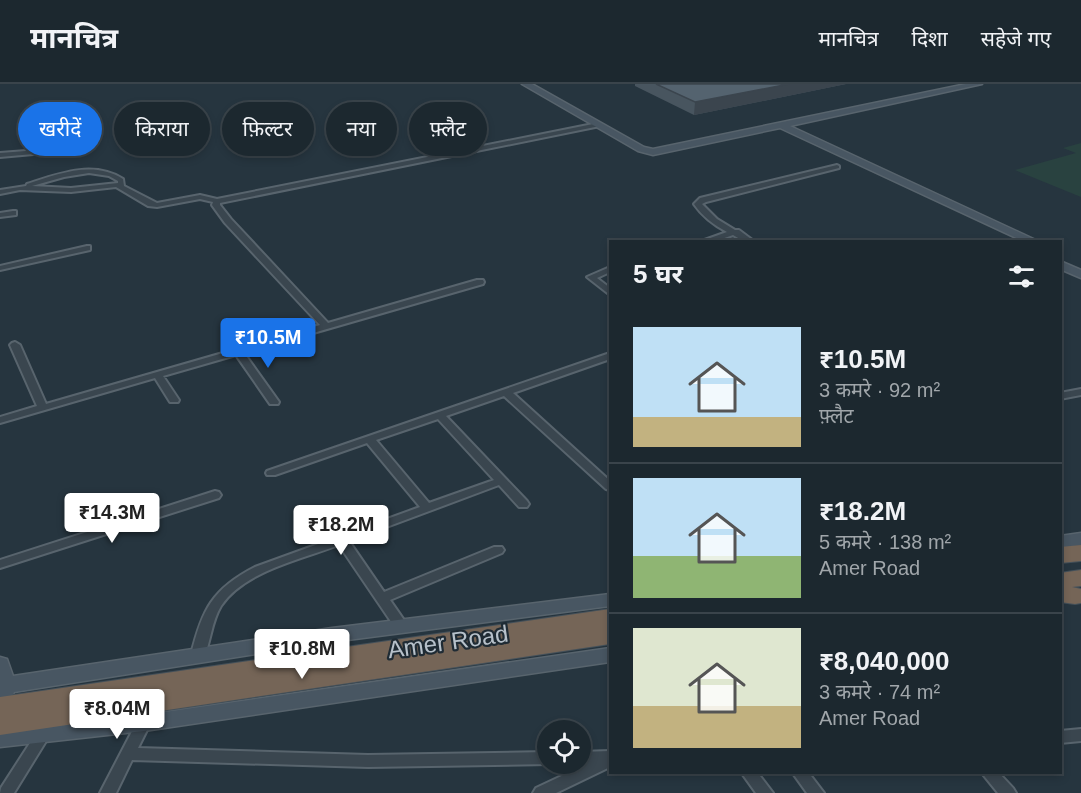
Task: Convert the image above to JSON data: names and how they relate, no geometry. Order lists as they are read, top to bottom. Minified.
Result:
{"streets":{"highway":["Amer Road"]},"page":{"header":"मानचित्र","nav":["मानचित्र","दिशा","सहेजे गए"],"chip":["खरीदें","किराया","फ़िल्टर","नया","फ़्लैट"],"heading":"5 घर","list":[{"name":"₹10.5M","note":"3 कमरे · 92 m² · फ़्लैट"},{"name":"₹18.2M","note":"5 कमरे · 138 m² · Amer Road"},{"name":"₹8,040,000","note":"3 कमरे · 74 m² · Amer Road"}],"price":["₹10.5M","₹14.3M","₹18.2M","₹10.8M","₹8.04M"]}}
